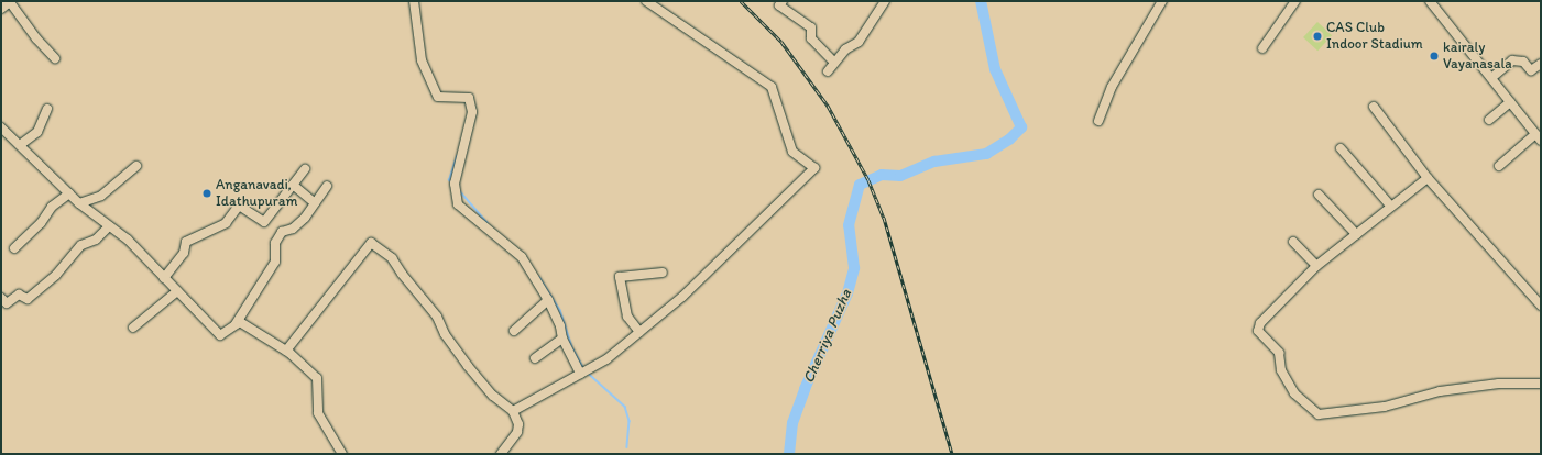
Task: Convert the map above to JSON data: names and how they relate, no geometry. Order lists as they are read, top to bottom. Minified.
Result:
{"water":["Cherriya Puzha"],"places":["CAS Club Indoor Stadium","kairaly Vayanasala","Anganavadi, Idathupuram"]}
